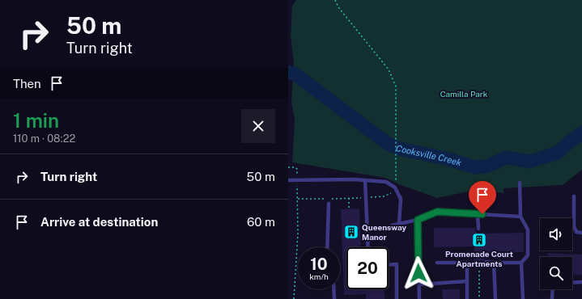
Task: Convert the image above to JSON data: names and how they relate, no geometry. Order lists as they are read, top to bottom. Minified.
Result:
{"water":["Cooksville Creek"],"parks":["Camilla Park"],"places":{"building":["Queensway Manor","Promenade Court Apartments"]},"page":{"turn":["50 m","Turn right"],"then":"Then","heading":["1 min","110 m · 08:22"],"list":[{"name":"Turn right","value":"50 m"},{"name":"Arrive at destination","value":"60 m"}],"speed":"10 km/h","limit":"20"}}
